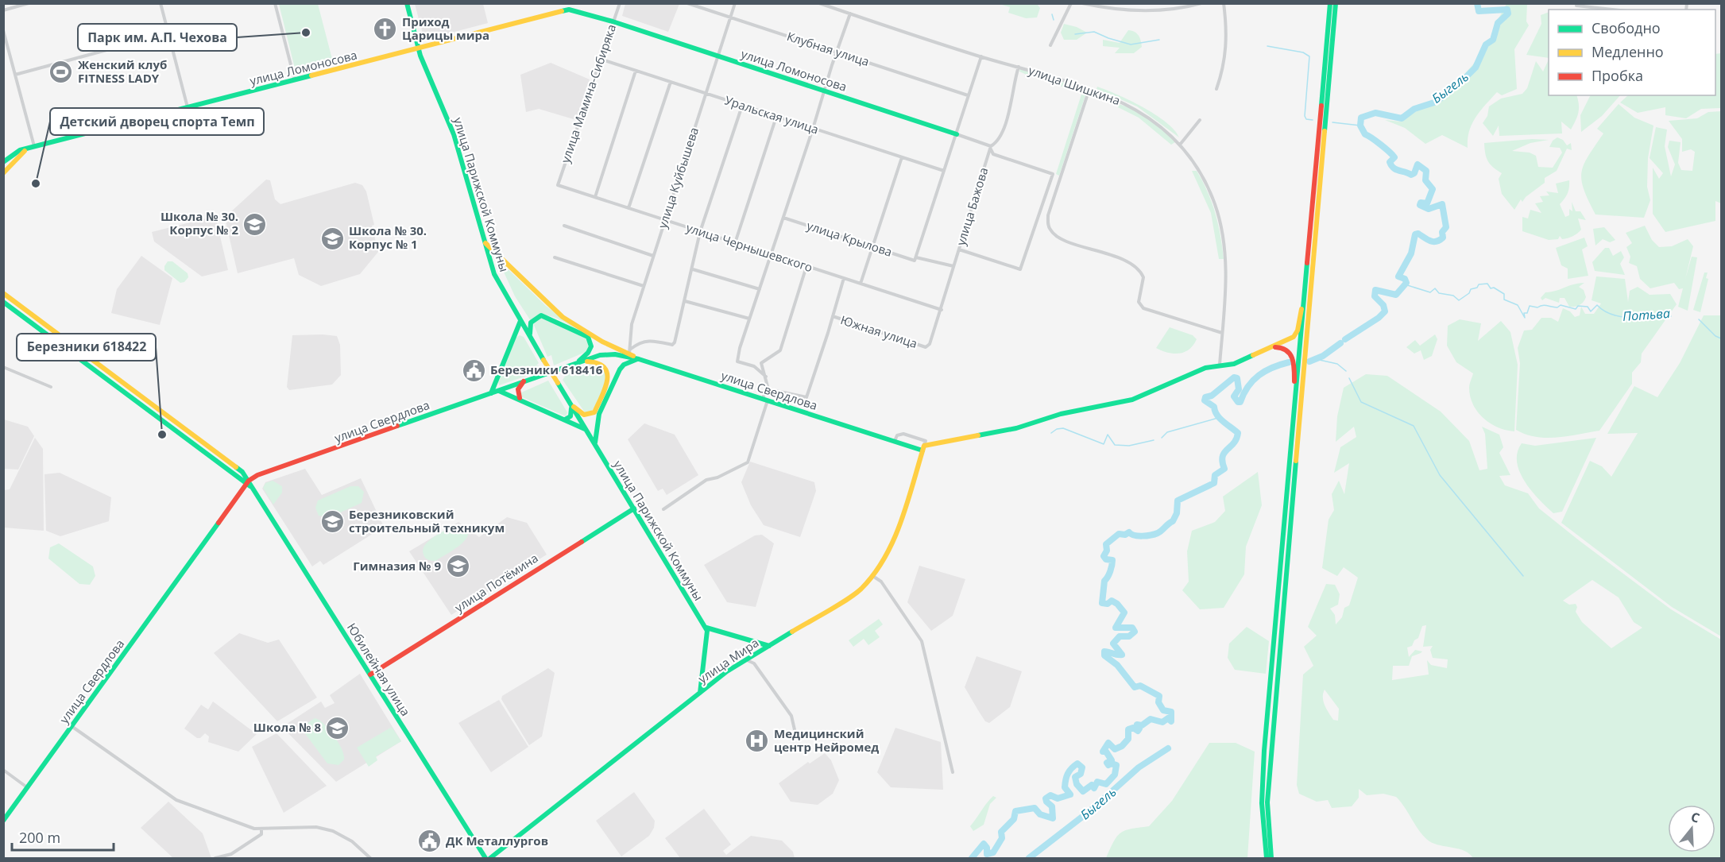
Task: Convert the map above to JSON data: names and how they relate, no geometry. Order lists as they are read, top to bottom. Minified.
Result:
{"streets":{"main road":["улица Ломоносова","улица Парижской Коммуны","улица Свердлова","улица Потёмина","улица Мира","Юбилейная улица"],"street":["Клубная улица","улица Шишкина","улица Мамина-Сибиряка","Уральская улица","улица Куйбышева","улица Бажова","улица Крылова","улица Чернышевского","Южная улица"]},"crossings":[["Клубная улица","улица Куйбышева"],["улица Ломоносова","улица Мамина-Сибиряка"],["улица Ломоносова","улица Куйбышева"],["улица Ломоносова","улица Парижской Коммуны"],["улица Ломоносова","улица Бажова"],["улица Шишкина","улица Бажова"],["улица Мамина-Сибиряка","Уральская улица"],["улица Мамина-Сибиряка","улица Чернышевского"],["Уральская улица","улица Куйбышева"],["улица Куйбышева","улица Чернышевского"],["улица Парижской Коммуны","улица Потёмина"],["улица Парижской Коммуны","улица Мира"],["улица Бажова","улица Крылова"],["улица Бажова","улица Чернышевского"],["улица Бажова","Южная улица"],["улица Чернышевского","Южная улица"],["улица Свердлова","улица Мира"],["улица Свердлова","Юбилейная улица"],["улица Потёмина","Юбилейная улица"]],"water":["Быгель","Потьва"],"places":{"church":["Приход Царицы мира"],"other":["Парк им. А.П. Чехова","Детский дворец спорта Темп","Березники 618422"],"sports":["Женский клуб FITNESS LADY"],"school or university":["Школа № 30. Корпус № 2","Школа № 30. Корпус № 1","Березниковский строительный техникум","Гимназия № 9","Школа № 8"],"public building":["Березники 618416","ДК Металлургов"],"hospital":["Медицинский центр Нейромед"]},"legend":["Свободно","Медленно","Пробка"],"scale_bar":"200 m","north":"top"}
